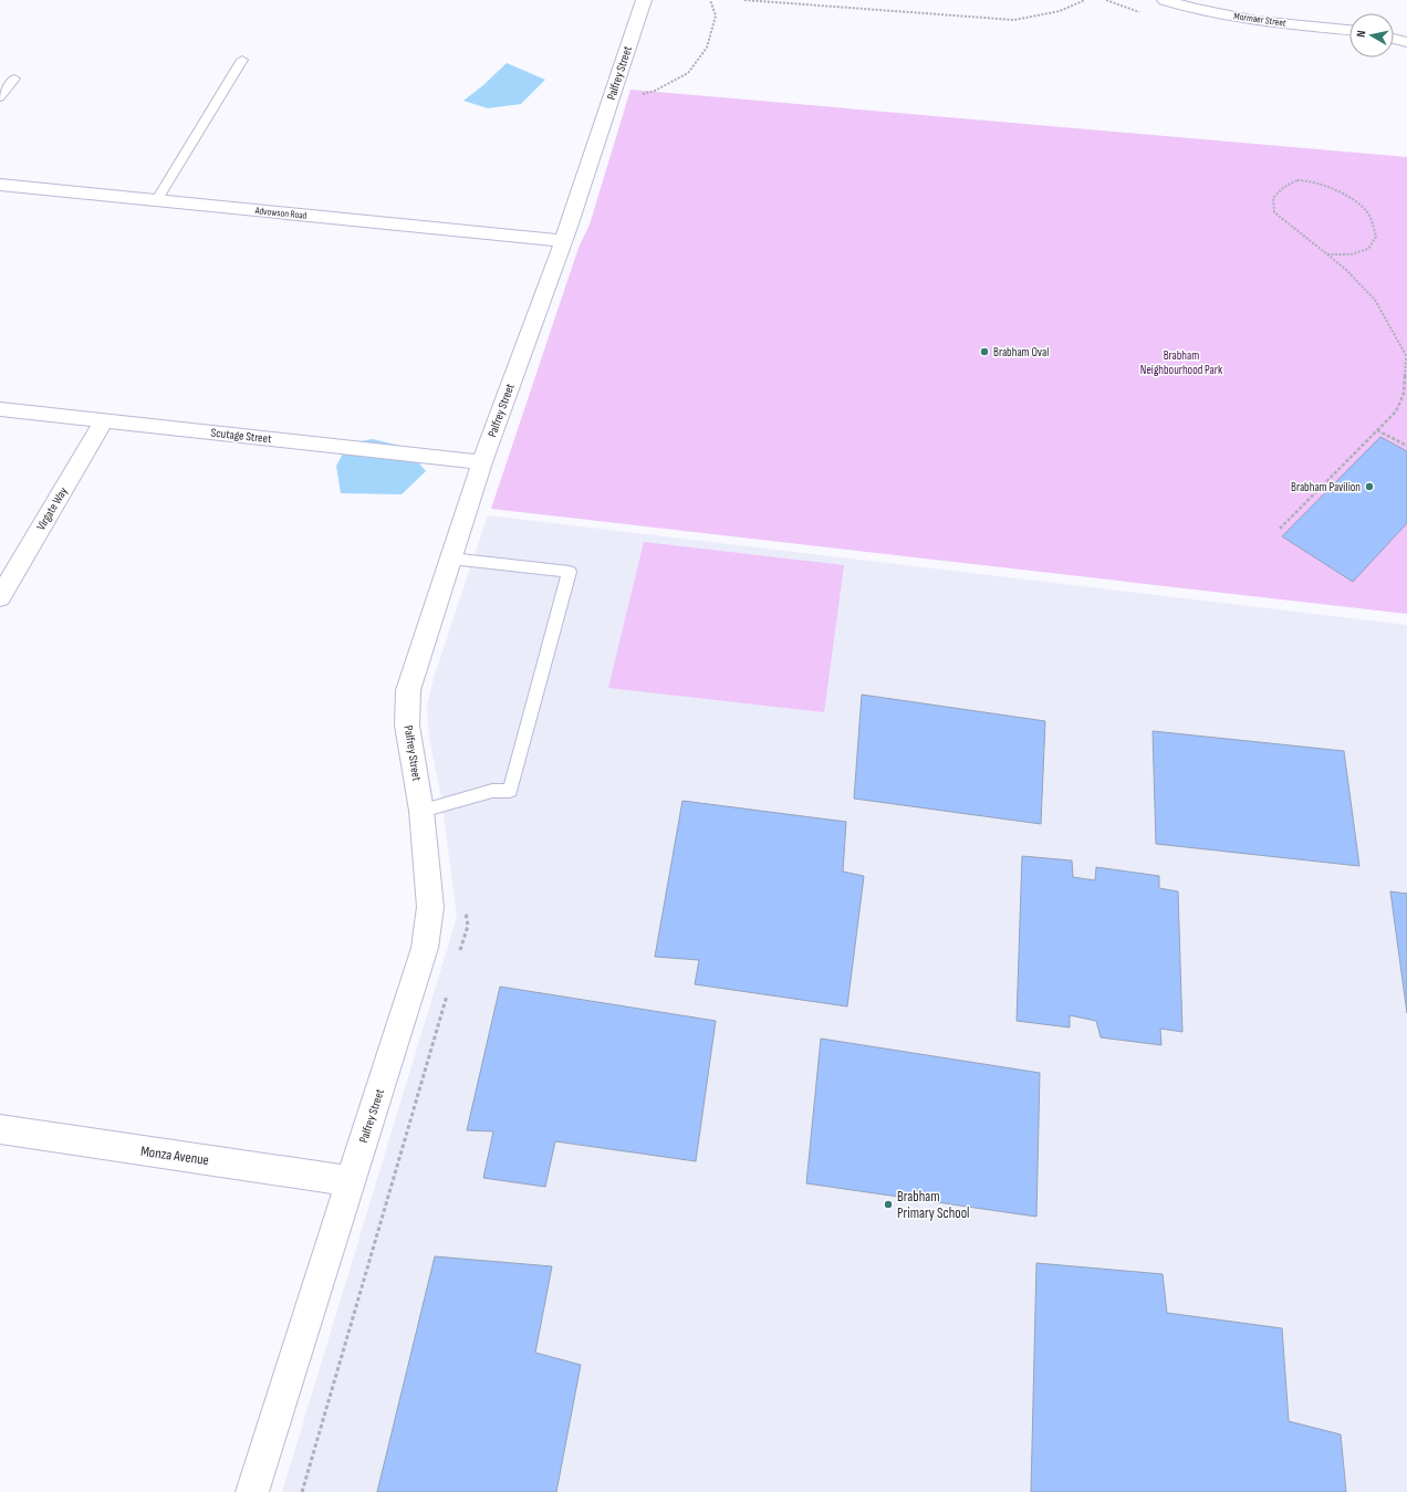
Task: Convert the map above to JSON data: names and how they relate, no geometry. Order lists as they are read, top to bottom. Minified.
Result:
{"streets":{"street":["Mormaer Street","Palfrey Street","Advowson Road","Scutage Street","Virgate Way","Monza Avenue"]},"crossings":[["Palfrey Street","Advowson Road"],["Palfrey Street","Scutage Street"],["Palfrey Street","Monza Avenue"],["Scutage Street","Virgate Way"]],"parks":["Brabham Neighbourhood Park"],"places":["Brabham Oval","Brabham Pavilion","Brabham Primary School"],"north":"left"}
